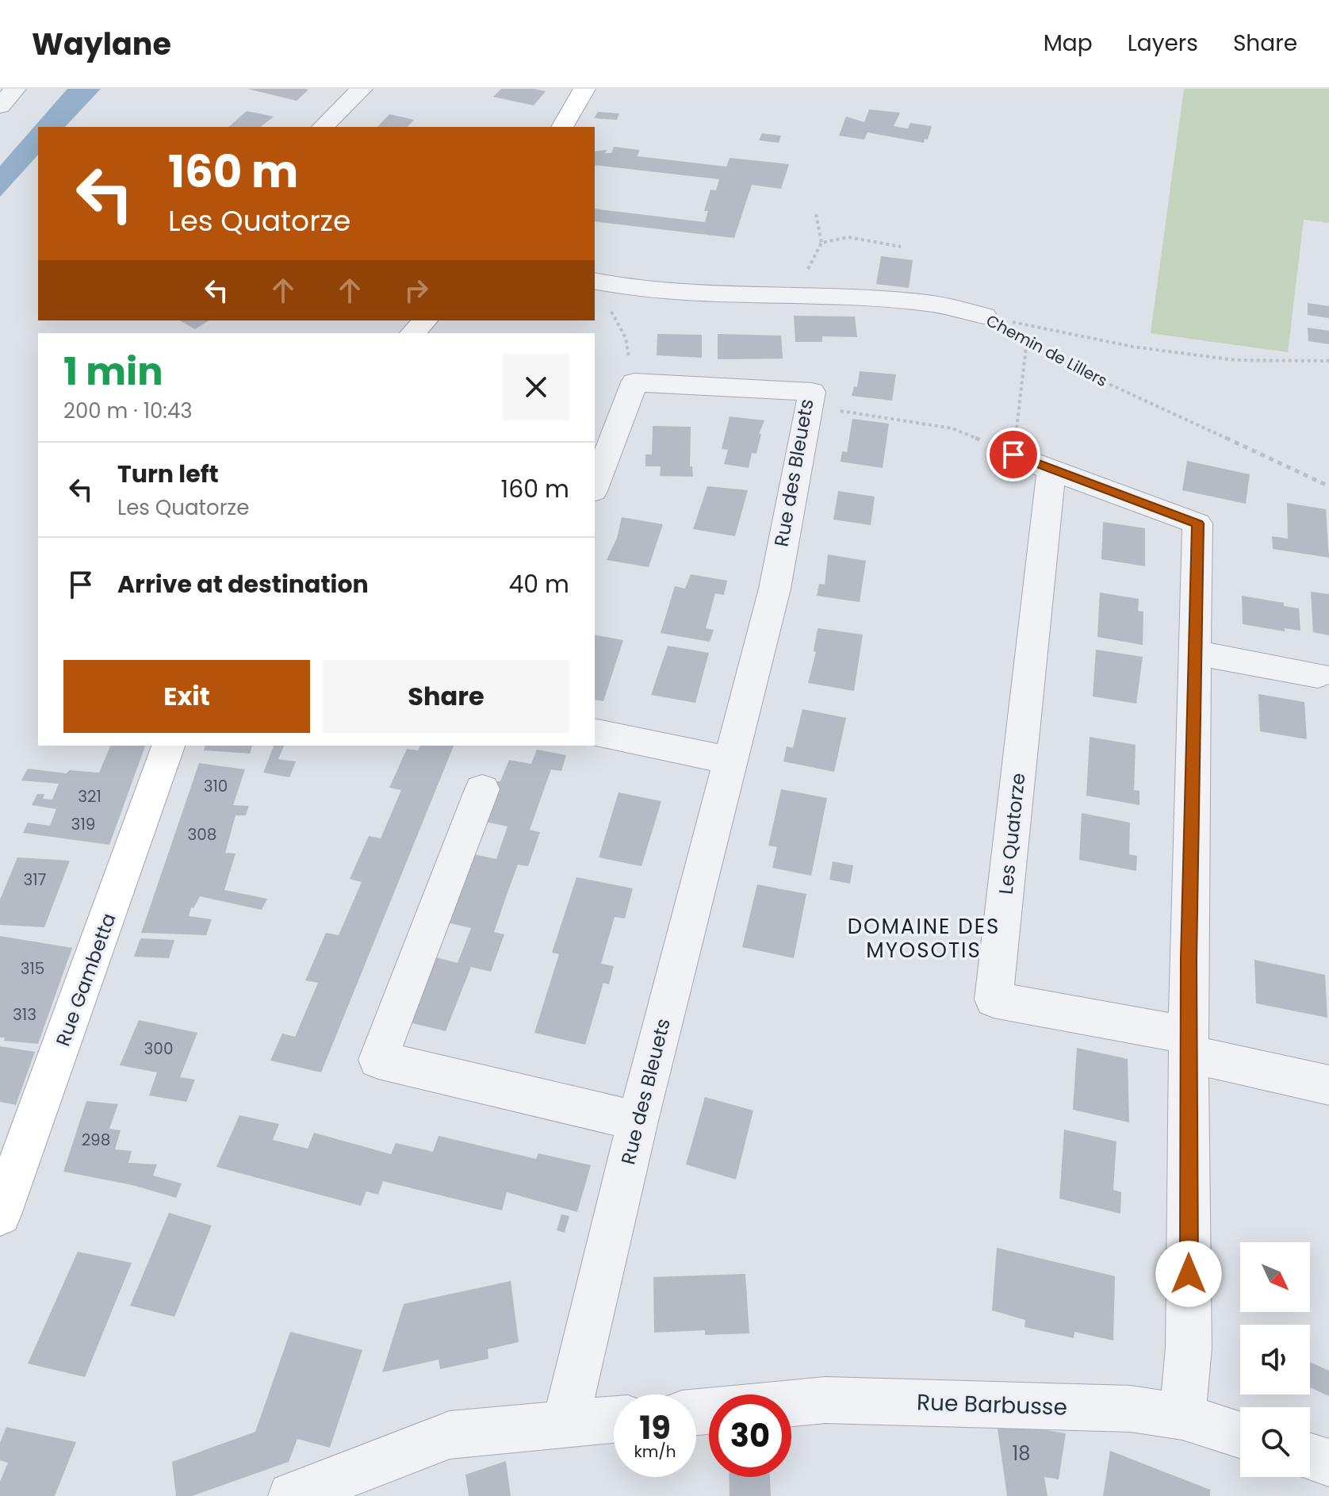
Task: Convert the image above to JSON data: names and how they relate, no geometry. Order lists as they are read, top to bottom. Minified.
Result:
{"streets":{"main road":["Rue Gambetta"],"street":["Chemin de Lillers","Rue des Bleuets","Les Quatorze","Rue Barbusse"]},"districts":["DOMAINE DES MYOSOTIS"],"house_numbers":["310","321","319","308","317","315","313","300","298","18"],"north":"bottom right","page":{"header":"Waylane","nav":["Map","Layers","Share"],"turn":["160 m","Les Quatorze"],"heading":["1 min","200 m · 10:43"],"list":[{"name":"Turn left","note":"Les Quatorze","value":"160 m"},{"name":"Arrive at destination","value":"40 m"}],"buttons":["Exit","Share"],"speed":"19 km/h","limit":"30"}}
